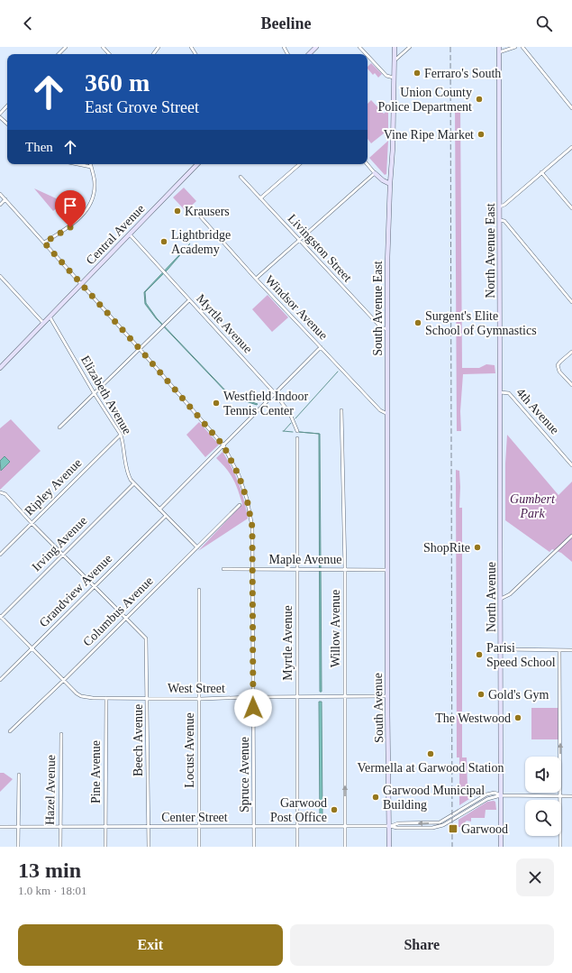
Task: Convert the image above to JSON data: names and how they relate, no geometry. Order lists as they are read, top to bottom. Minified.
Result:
{"streets":{"main road":["Central Avenue","North Avenue East","South Avenue East","North Avenue","South Avenue"],"street":["Livingston Street","Windsor Avenue","Myrtle Avenue","Elizabeth Avenue","4th Avenue","Ripley Avenue","Irving Avenue","Maple Avenue","Grandview Avenue","Columbus Avenue","Willow Avenue","West Street","Beech Avenue","Locust Avenue","Pine Avenue","Spruce Avenue","Hazel Avenue","Center Street"]},"crossings":[["Central Avenue","Myrtle Avenue"],["Central Avenue","Elizabeth Avenue"],["Central Avenue","Spruce Avenue"],["Livingston Street","South Avenue East"],["North Avenue East","4th Avenue"],["North Avenue East","North Avenue"],["Windsor Avenue","South Avenue East"],["South Avenue East","Maple Avenue"],["South Avenue East","South Avenue"],["Myrtle Avenue","Maple Avenue"],["Myrtle Avenue","West Street"],["Myrtle Avenue","Center Street"],["Elizabeth Avenue","Ripley Avenue"],["Elizabeth Avenue","Irving Avenue"],["Elizabeth Avenue","Grandview Avenue"],["Elizabeth Avenue","Columbus Avenue"],["Maple Avenue","Willow Avenue"],["Maple Avenue","South Avenue"],["Maple Avenue","Spruce Avenue"],["North Avenue","Center Street"],["Columbus Avenue","West Street"],["Columbus Avenue","Beech Avenue"],["Willow Avenue","West Street"],["Willow Avenue","Center Street"],["West Street","South Avenue"],["West Street","Beech Avenue"],["West Street","Locust Avenue"],["West Street","Pine Avenue"],["West Street","Spruce Avenue"],["South Avenue","Center Street"],["Beech Avenue","Center Street"],["Locust Avenue","Center Street"],["Pine Avenue","Center Street"],["Spruce Avenue","Center Street"],["Hazel Avenue","Center Street"]],"parks":["Gumbert Park"],"places":{"other":["Ferraro's South","Union County Police Department","Vine Ripe Market","Krausers","Lightbridge Academy","Surgent's Elite School of Gymnastics","Westfield Indoor Tennis Center","ShopRite","Parisi Speed School","Gold's Gym","The Westwood","Vermella at Garwood Station","Garwood Municipal Building","Garwood Post Office"],"transit":["Garwood"]},"page":{"header":"Beeline","turn":["360 m","East Grove Street"],"then":"Then","heading":["13 min","1.0 km · 18:01"],"buttons":["Exit","Share"]}}
